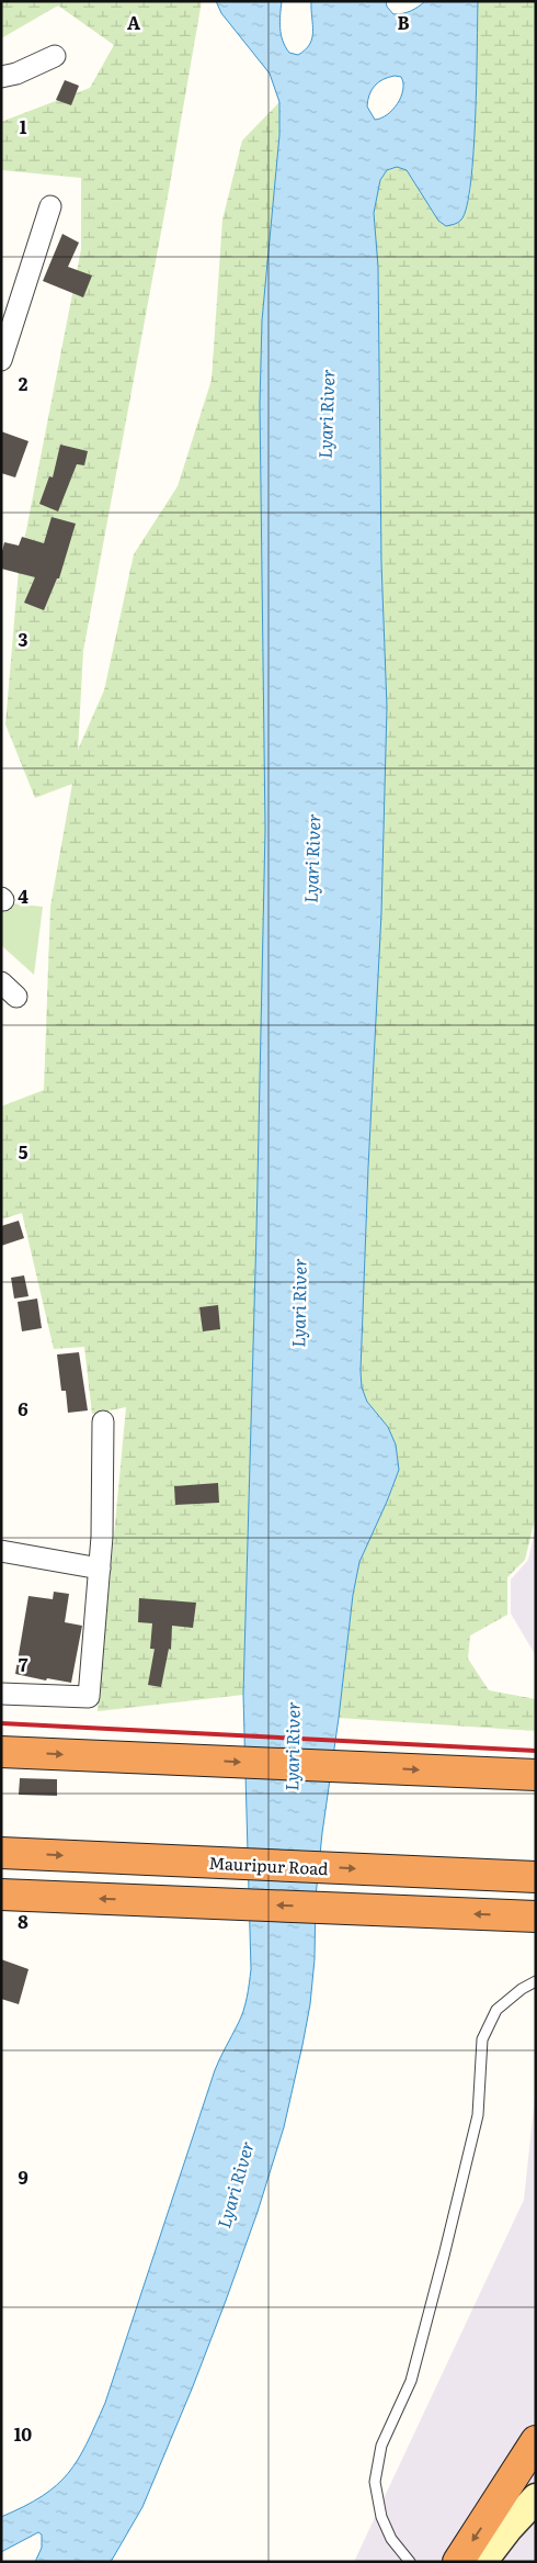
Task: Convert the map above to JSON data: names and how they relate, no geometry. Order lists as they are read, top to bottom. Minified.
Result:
{"streets":{"highway":["Mauripur Road"]},"water":["Lyari River"],"grid":{"columns":["A","B"],"rows":["1","2","3","4","5","6","7","8","9","10"]}}
